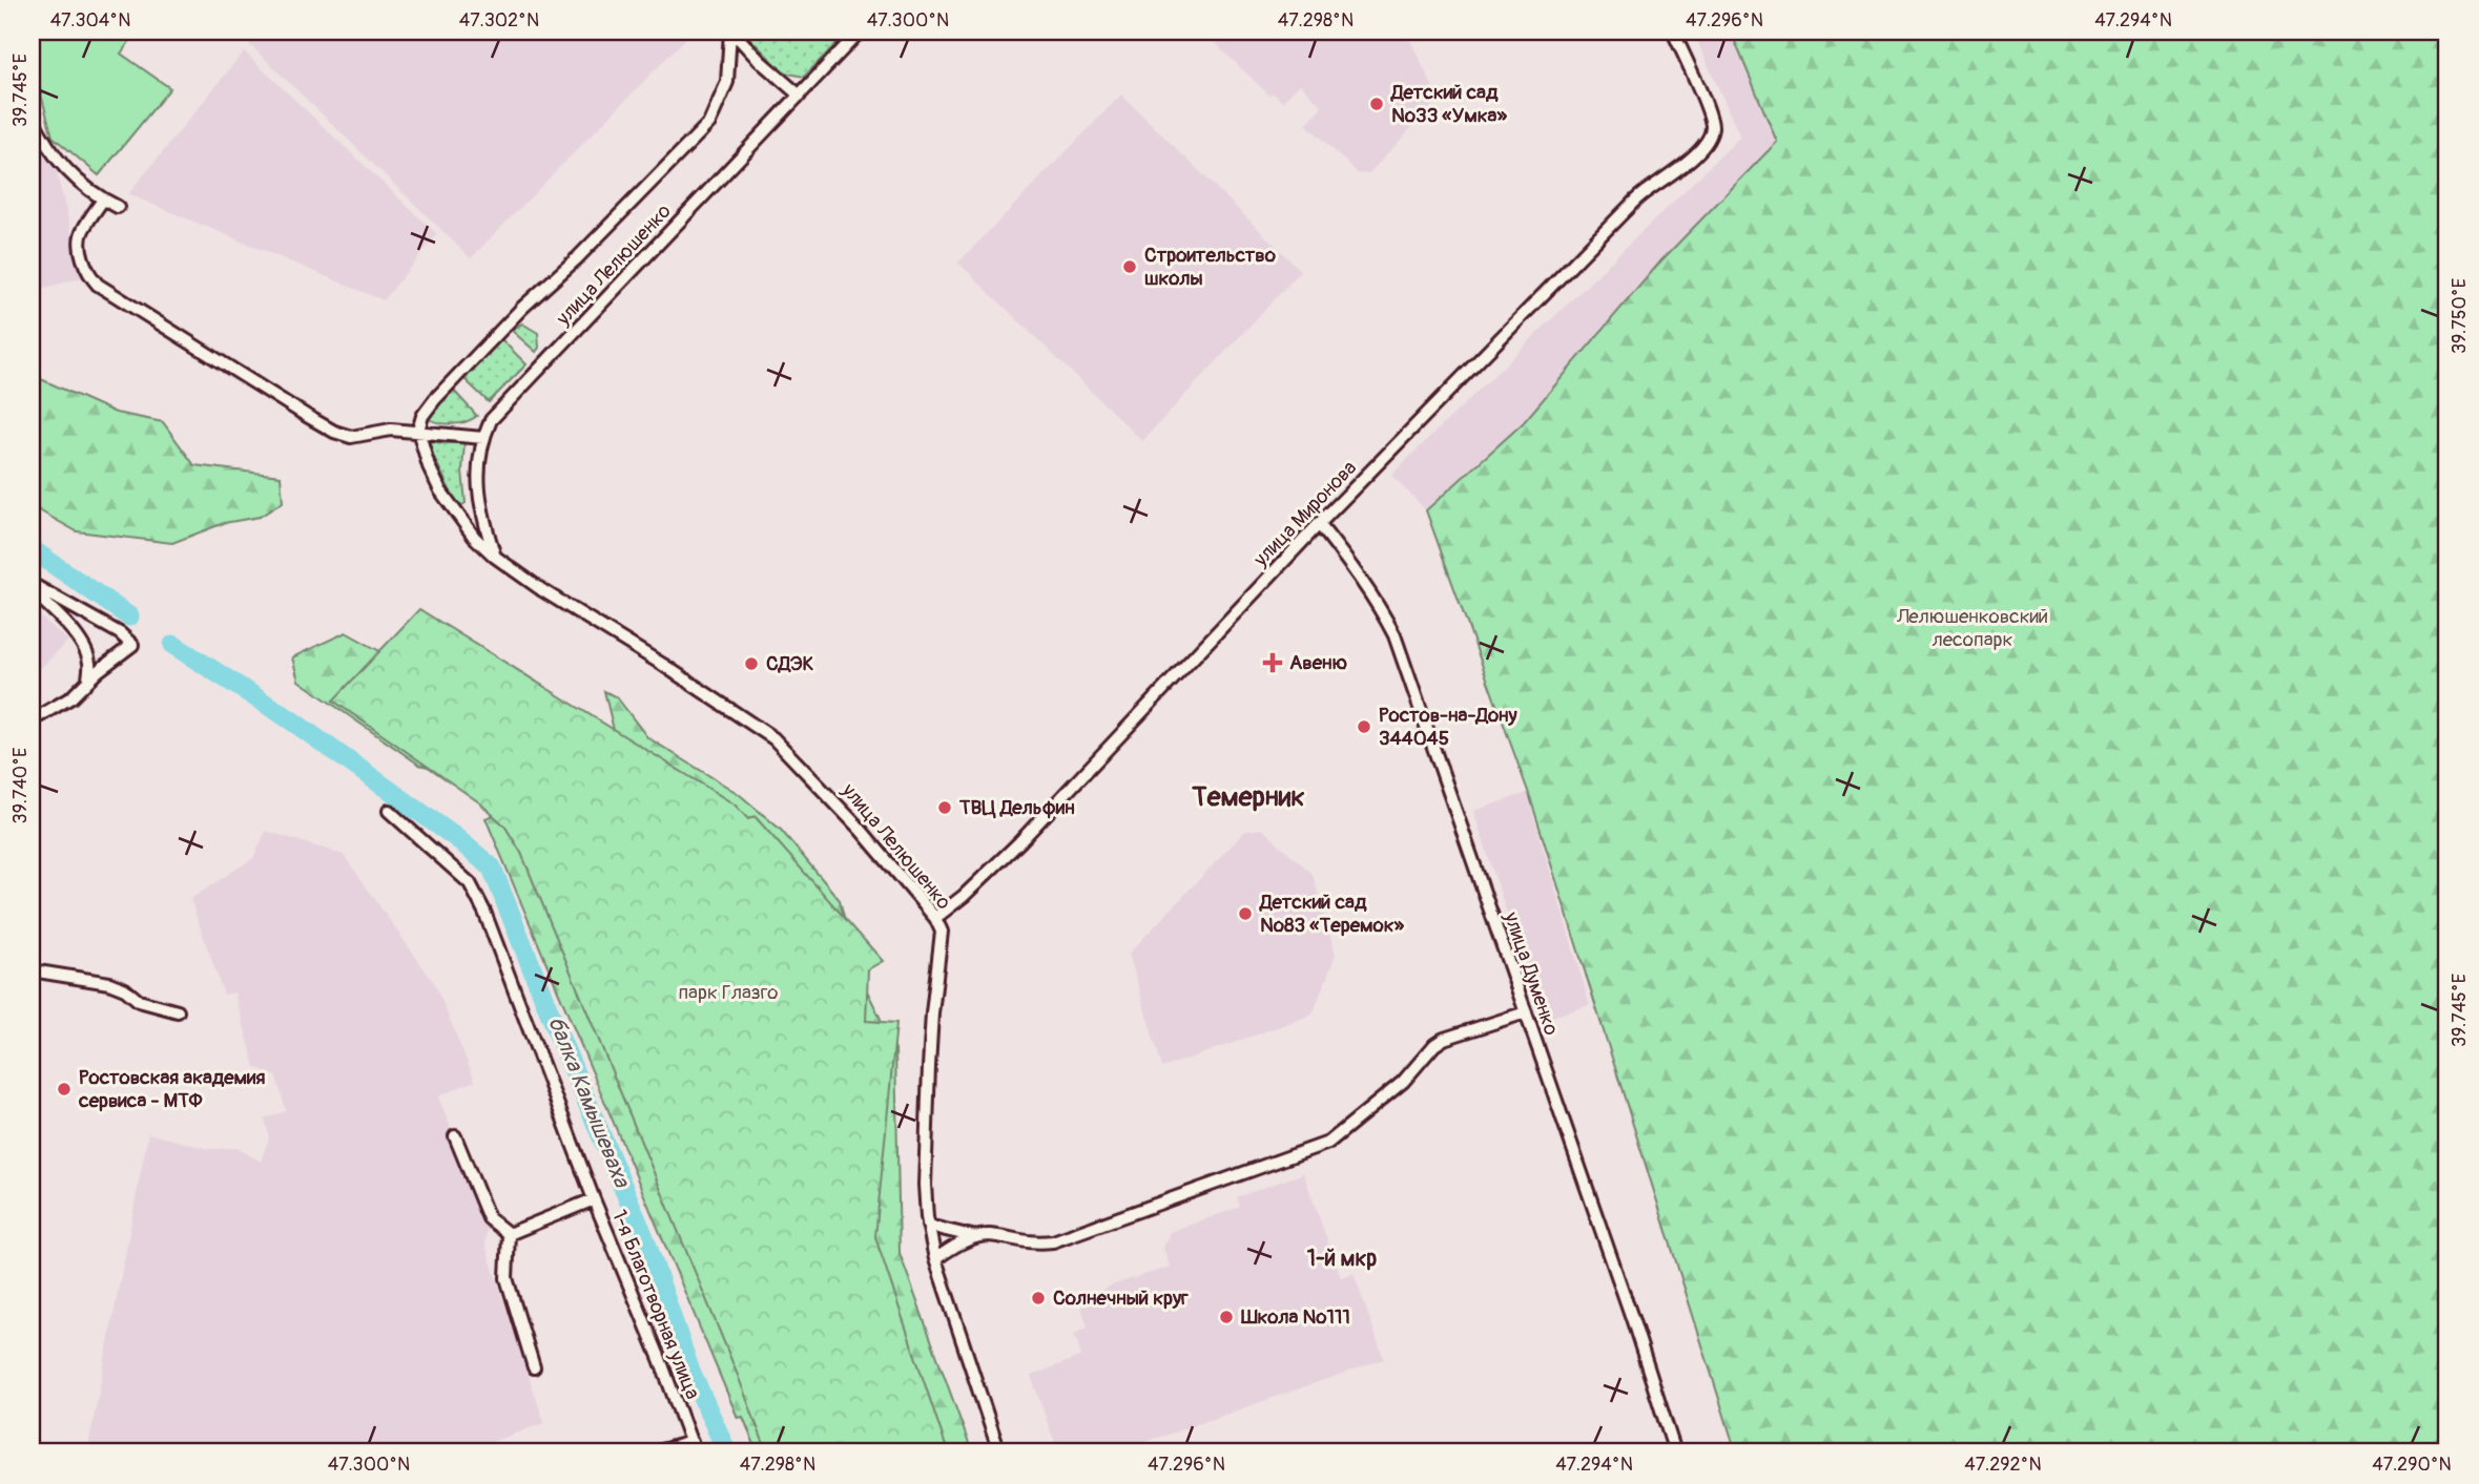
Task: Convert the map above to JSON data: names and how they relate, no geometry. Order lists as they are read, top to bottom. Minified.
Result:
{"streets":{"street":["улица Лелюшенко","улица Миронова","улица Думенко","1-я Благотворная улица"]},"crossings":[["улица Лелюшенко","улица Миронова"],["улица Миронова","улица Думенко"]],"districts":["Темерник","1-й мкр"],"water":["балка Камышеваха"],"parks":["Лелюшенковский лесопарк","парк Глазго"],"places":{"other":["Детский сад №33 «Умка»","Строительство школы","СДЭК","Ростов-на-Дону 344045","ТВЦ Дельфин","Детский сад №83 «Теремок»","Ростовская академия сервиса - МТФ","Солнечный круг","Школа №111"],"health":["Авеню"]},"coordinates":["47.304°N","47.302°N","47.300°N","47.298°N","47.296°N","47.294°N","39.745°E","39.750°E","39.740°E","47.292°N","47.290°N"]}
